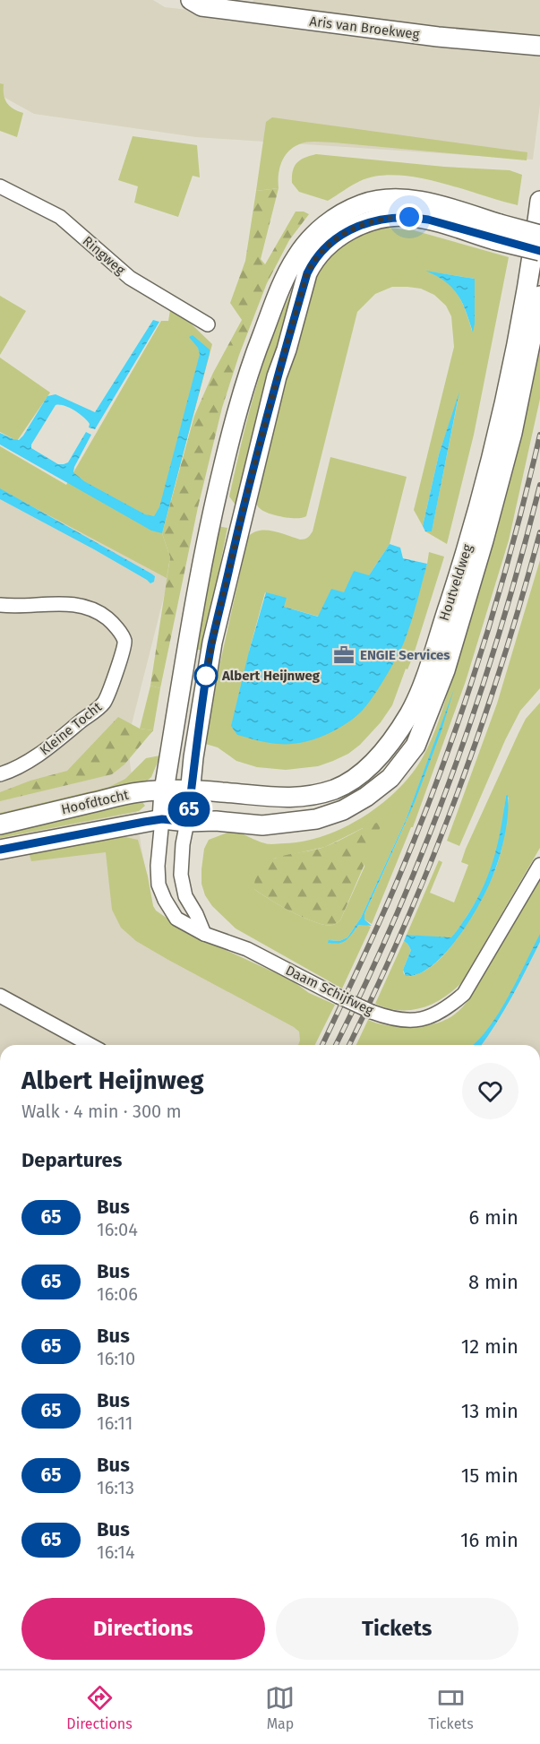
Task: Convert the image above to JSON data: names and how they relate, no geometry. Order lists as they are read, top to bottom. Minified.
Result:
{"streets":{"main road":["Aris van Broekweg","Houtveldweg","Hoofdtocht"],"street":["Ringweg","Kleine Tocht","Daam Schijfweg"]},"crossings":[["Houtveldweg","Hoofdtocht"],["Hoofdtocht","Daam Schijfweg"]],"places":{"office":["ENGIE Services"],"other":["Albert Heijnweg"]},"lines":["bus line 65"],"page":{"on_map":"65","heading":[["Albert Heijnweg","Walk · 4 min · 300 m"],"Departures"],"list":[{"mark":"65","name":"Bus","note":"16:04","value":"6 min"},{"mark":"65","name":"Bus","note":"16:06","value":"8 min"},{"mark":"65","name":"Bus","note":"16:10","value":"12 min"},{"mark":"65","name":"Bus","note":"16:11","value":"13 min"},{"mark":"65","name":"Bus","note":"16:13","value":"15 min"},{"mark":"65","name":"Bus","note":"16:14","value":"16 min"}],"buttons":["Directions","Tickets"],"tabs":["Directions","Map","Tickets"]}}
